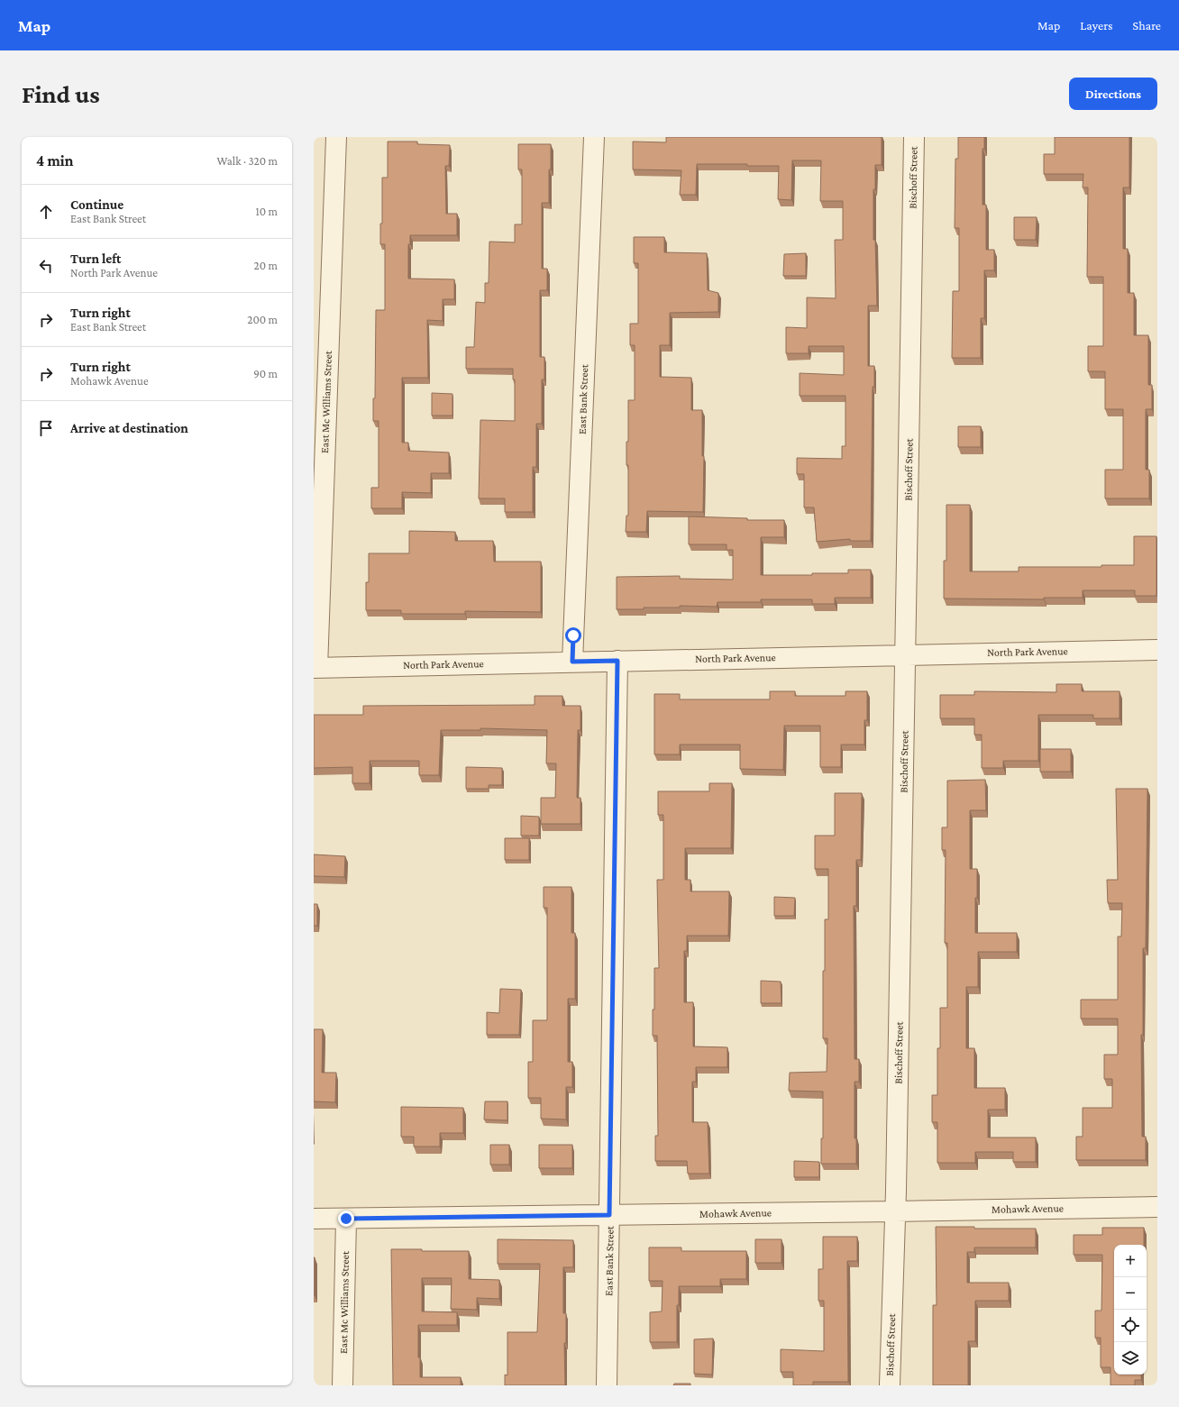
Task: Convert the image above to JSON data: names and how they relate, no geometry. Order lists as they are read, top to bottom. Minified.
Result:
{"streets":{"street":["Bischoff Street","East Bank Street","East Mc Williams Street","North Park Avenue","Mohawk Avenue"]},"crossings":[["Bischoff Street","North Park Avenue"],["Bischoff Street","Mohawk Avenue"],["East Bank Street","North Park Avenue"],["East Bank Street","Mohawk Avenue"],["East Mc Williams Street","North Park Avenue"],["East Mc Williams Street","Mohawk Avenue"]],"page":{"header":"Map","nav":["Map","Layers","Share"],"buttons":"Directions","title":"Find us","heading":["4 min","Walk · 320 m"],"list":[["Continue","East Bank Street","10 m"],["Turn left","North Park Avenue","20 m"],["Turn right","East Bank Street","200 m"],["Turn right","Mohawk Avenue","90 m"],"Arrive at destination"],"map_buttons":["+","−"]}}
